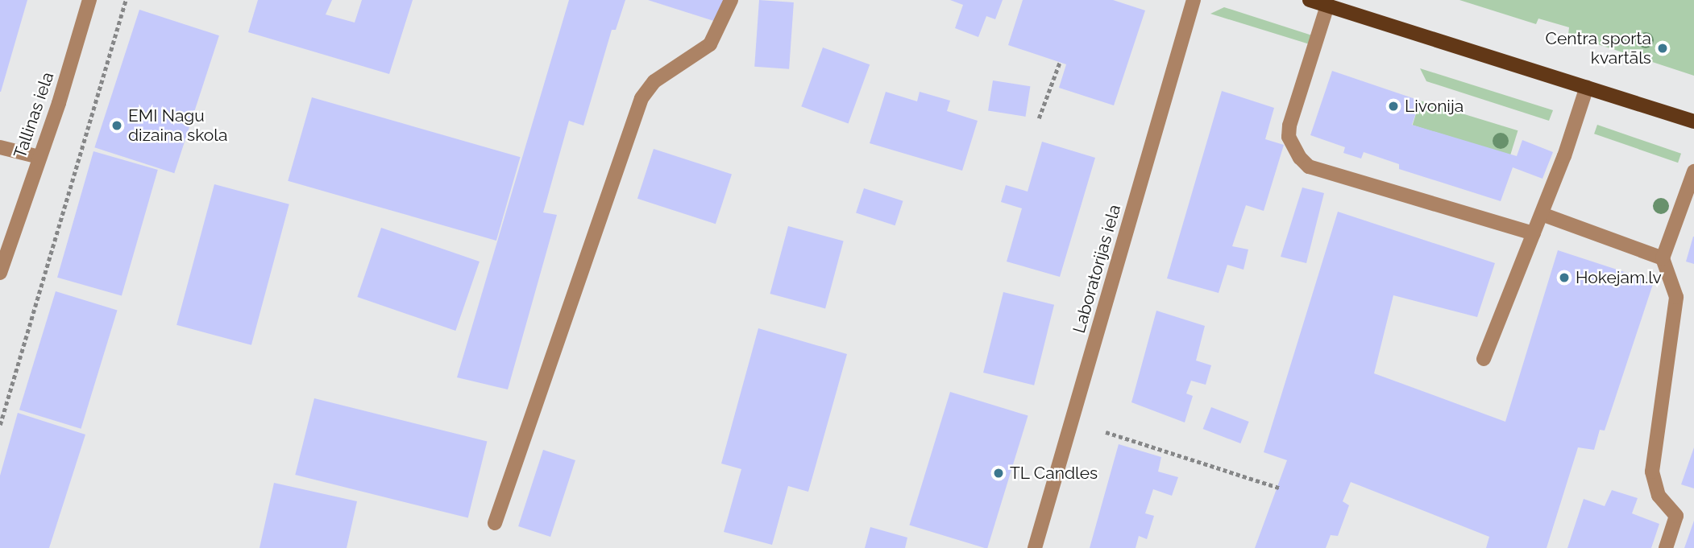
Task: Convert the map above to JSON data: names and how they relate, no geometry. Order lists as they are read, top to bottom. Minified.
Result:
{"streets":{"street":["Tallinas iela","Laboratorijas iela"]},"places":["Centra sporta kvartāls","Livonija","EMI Nagu dizaina skola","Hokejam.lv","TL Candles"]}
